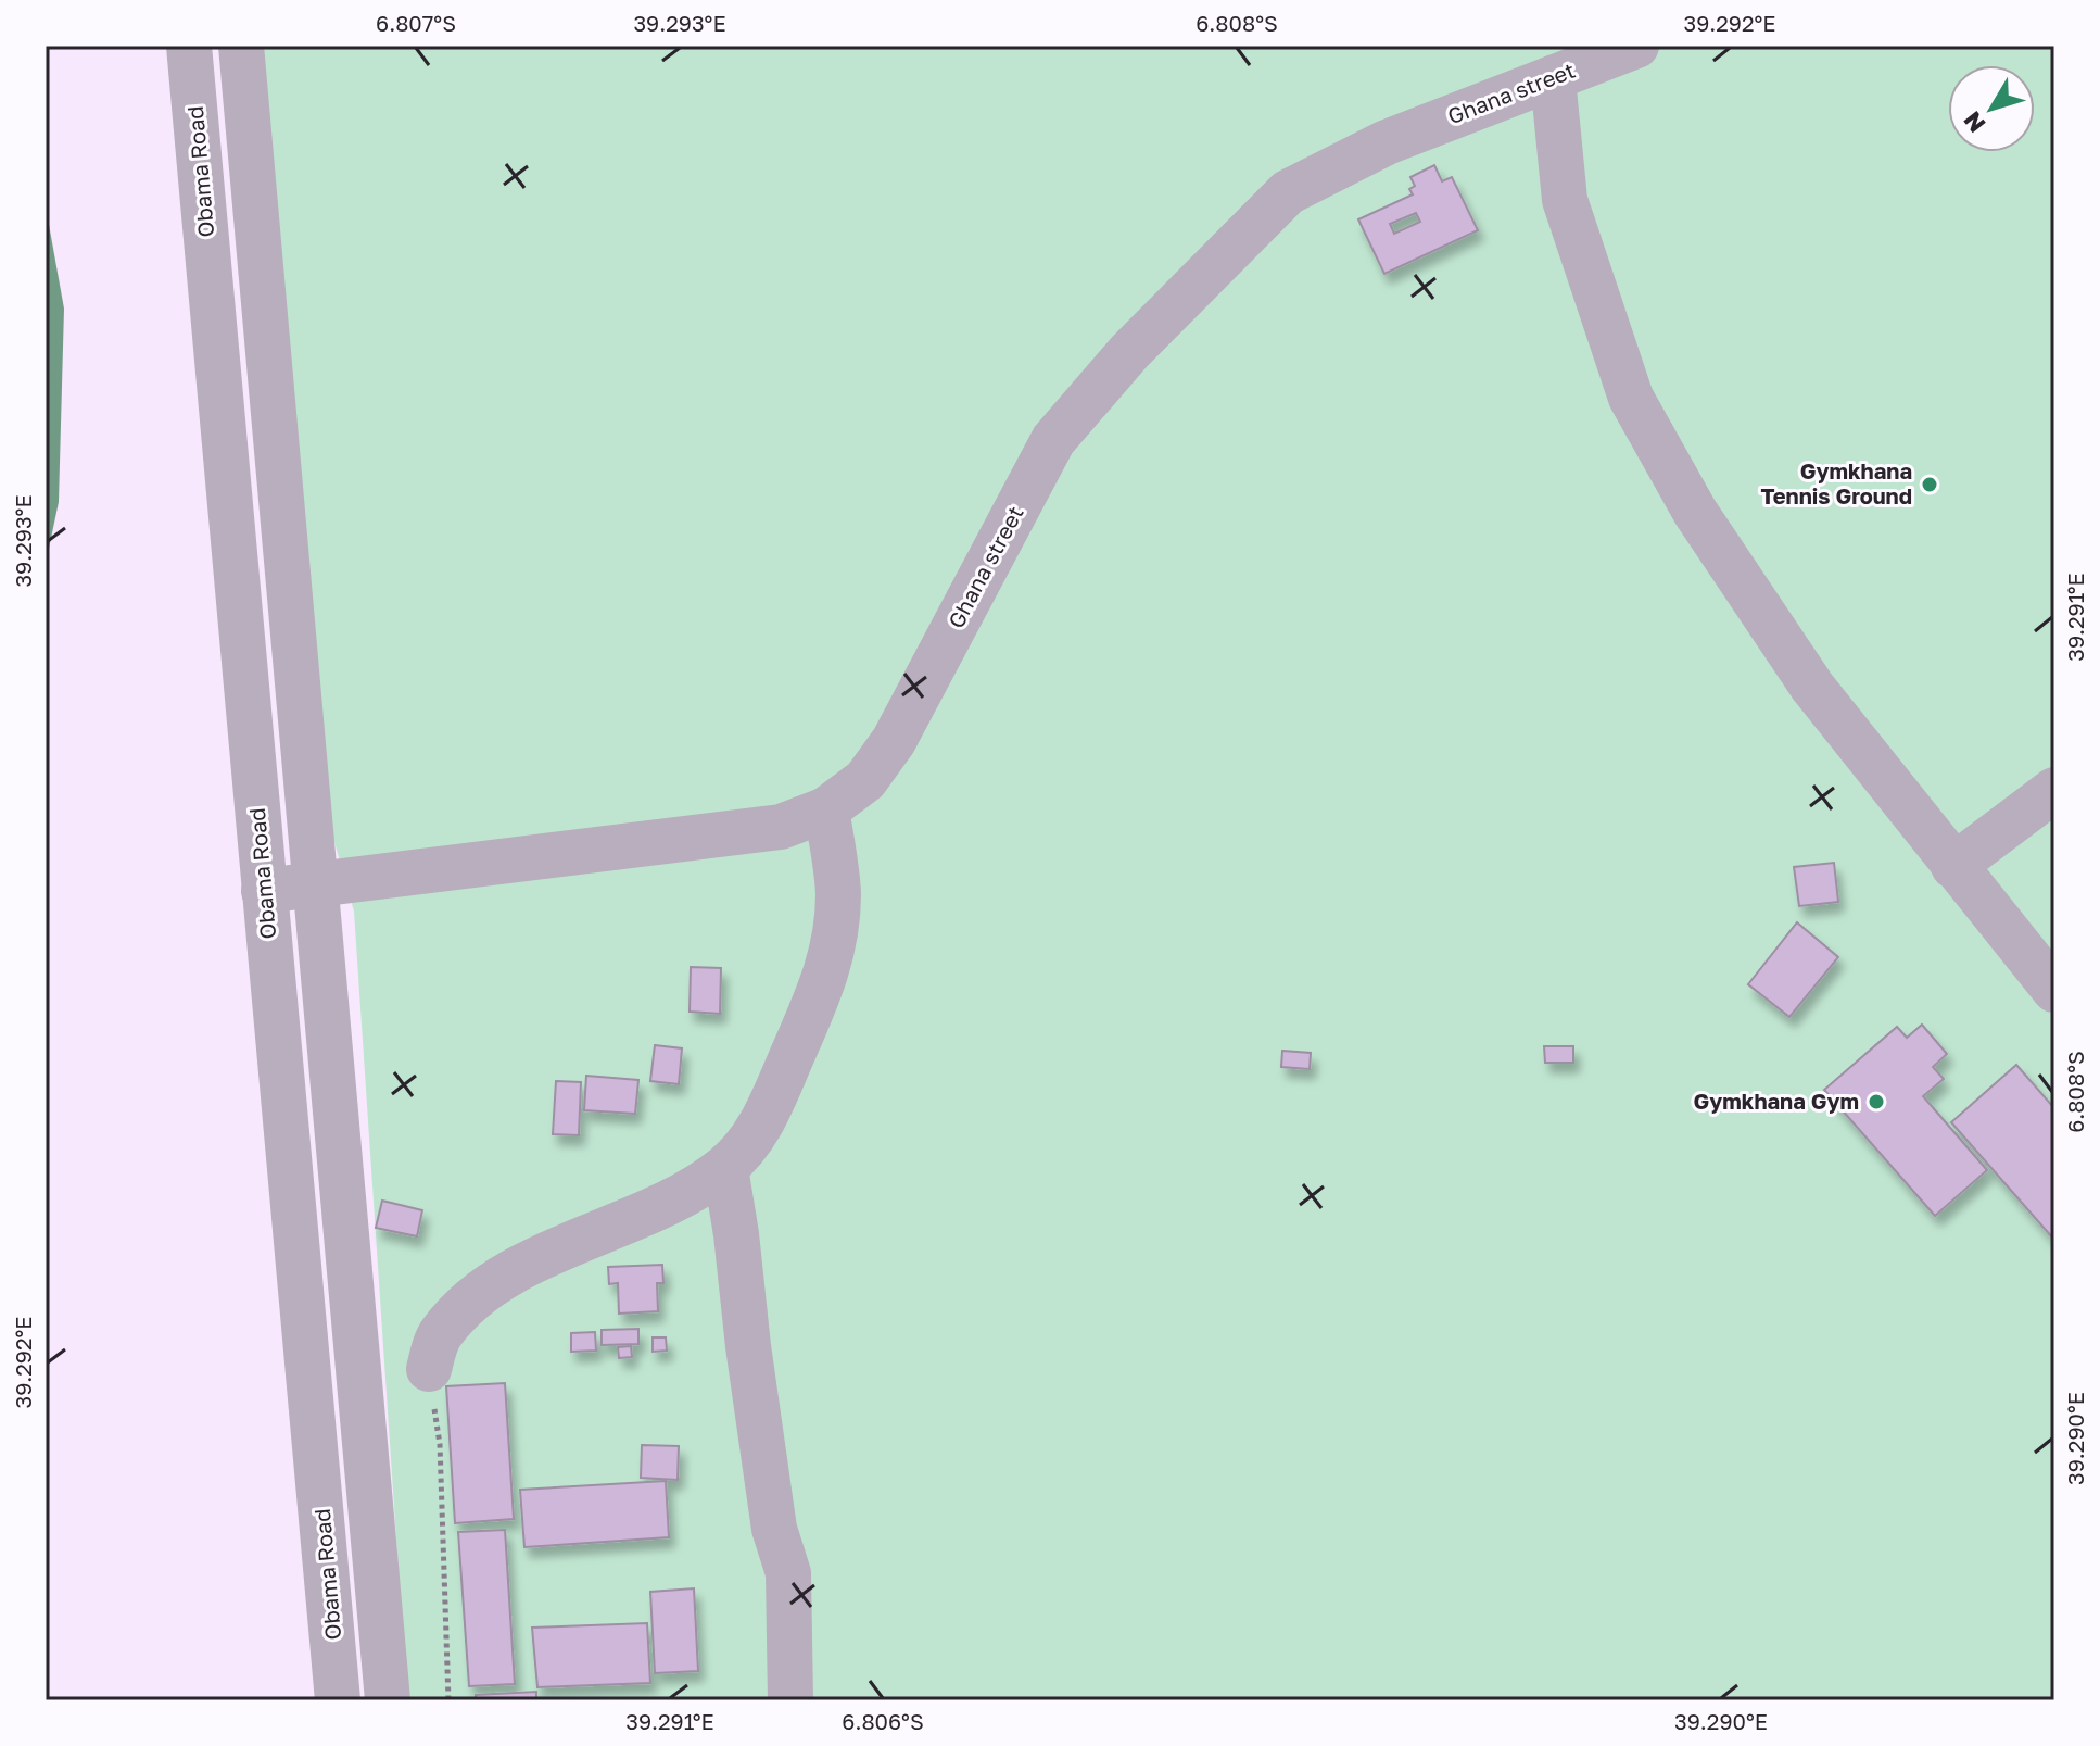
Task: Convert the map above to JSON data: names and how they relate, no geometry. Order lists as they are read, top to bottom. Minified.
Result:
{"streets":{"street":["Ghana street","Obama Road"]},"crossings":[["Ghana street","Obama Road"]],"places":["Gymkhana Tennis Ground","Gymkhana Gym"],"north":"bottom left","coordinates":["6.807°S","39.293°E","6.808°S","39.292°E","39.291°E","39.290°E","6.806°S"]}
